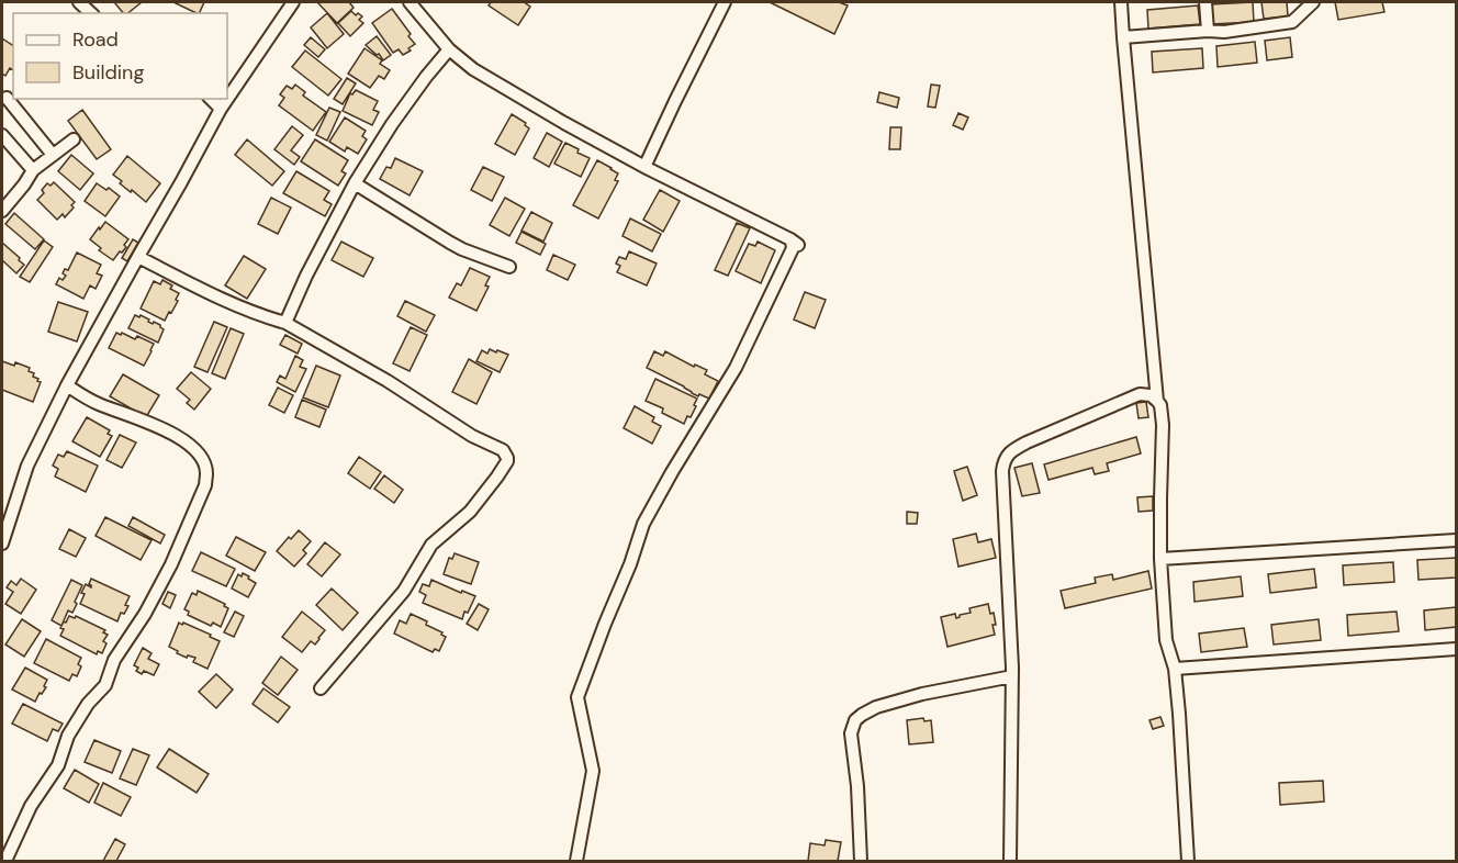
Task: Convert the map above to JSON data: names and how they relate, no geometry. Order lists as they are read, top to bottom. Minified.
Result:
{"legend":["Road","Building"]}
